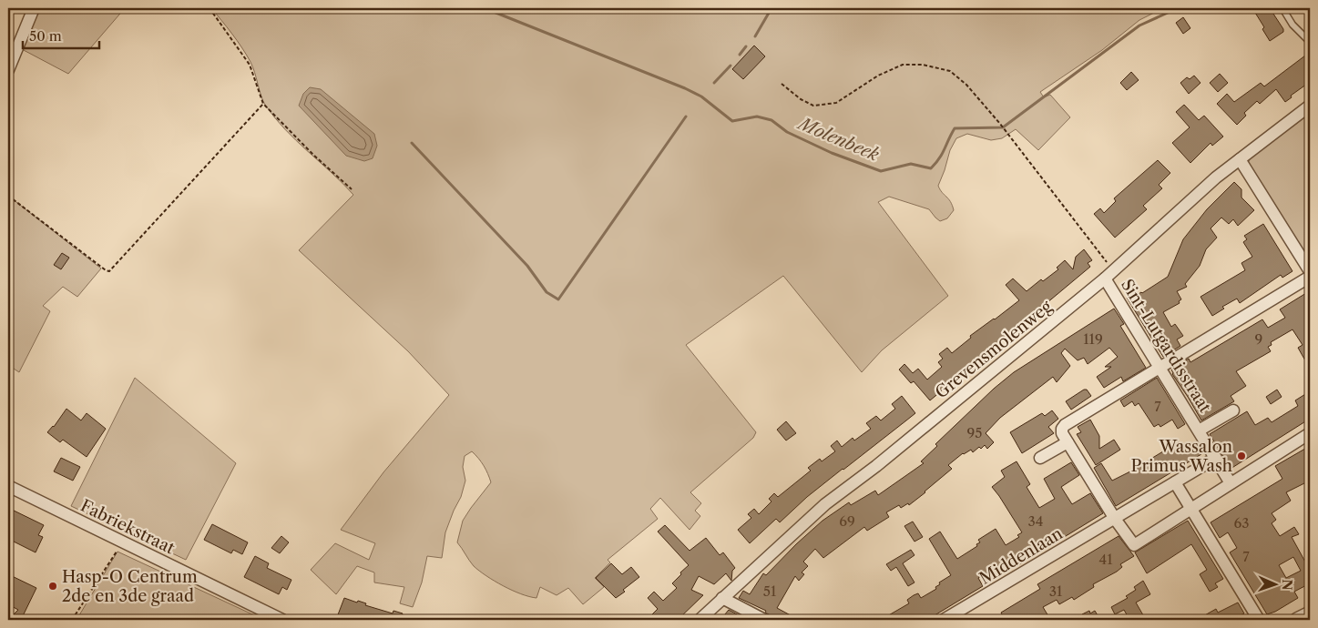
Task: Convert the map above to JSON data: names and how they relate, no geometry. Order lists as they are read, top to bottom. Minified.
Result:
{"streets":{"street":["Sint-Lutgardisstraat","Grevensmolenweg","Fabriekstraat","Middenlaan"]},"crossings":[["Sint-Lutgardisstraat","Grevensmolenweg"],["Sint-Lutgardisstraat","Middenlaan"]],"water":["Molenbeek"],"places":["Wassalon Primus Wash","Hasp-O Centrum 2de en 3de graad"],"house_numbers":["119","9","7","95","69","34","63","7","41","51","31"],"scale_bar":"50 m","north":"right"}
